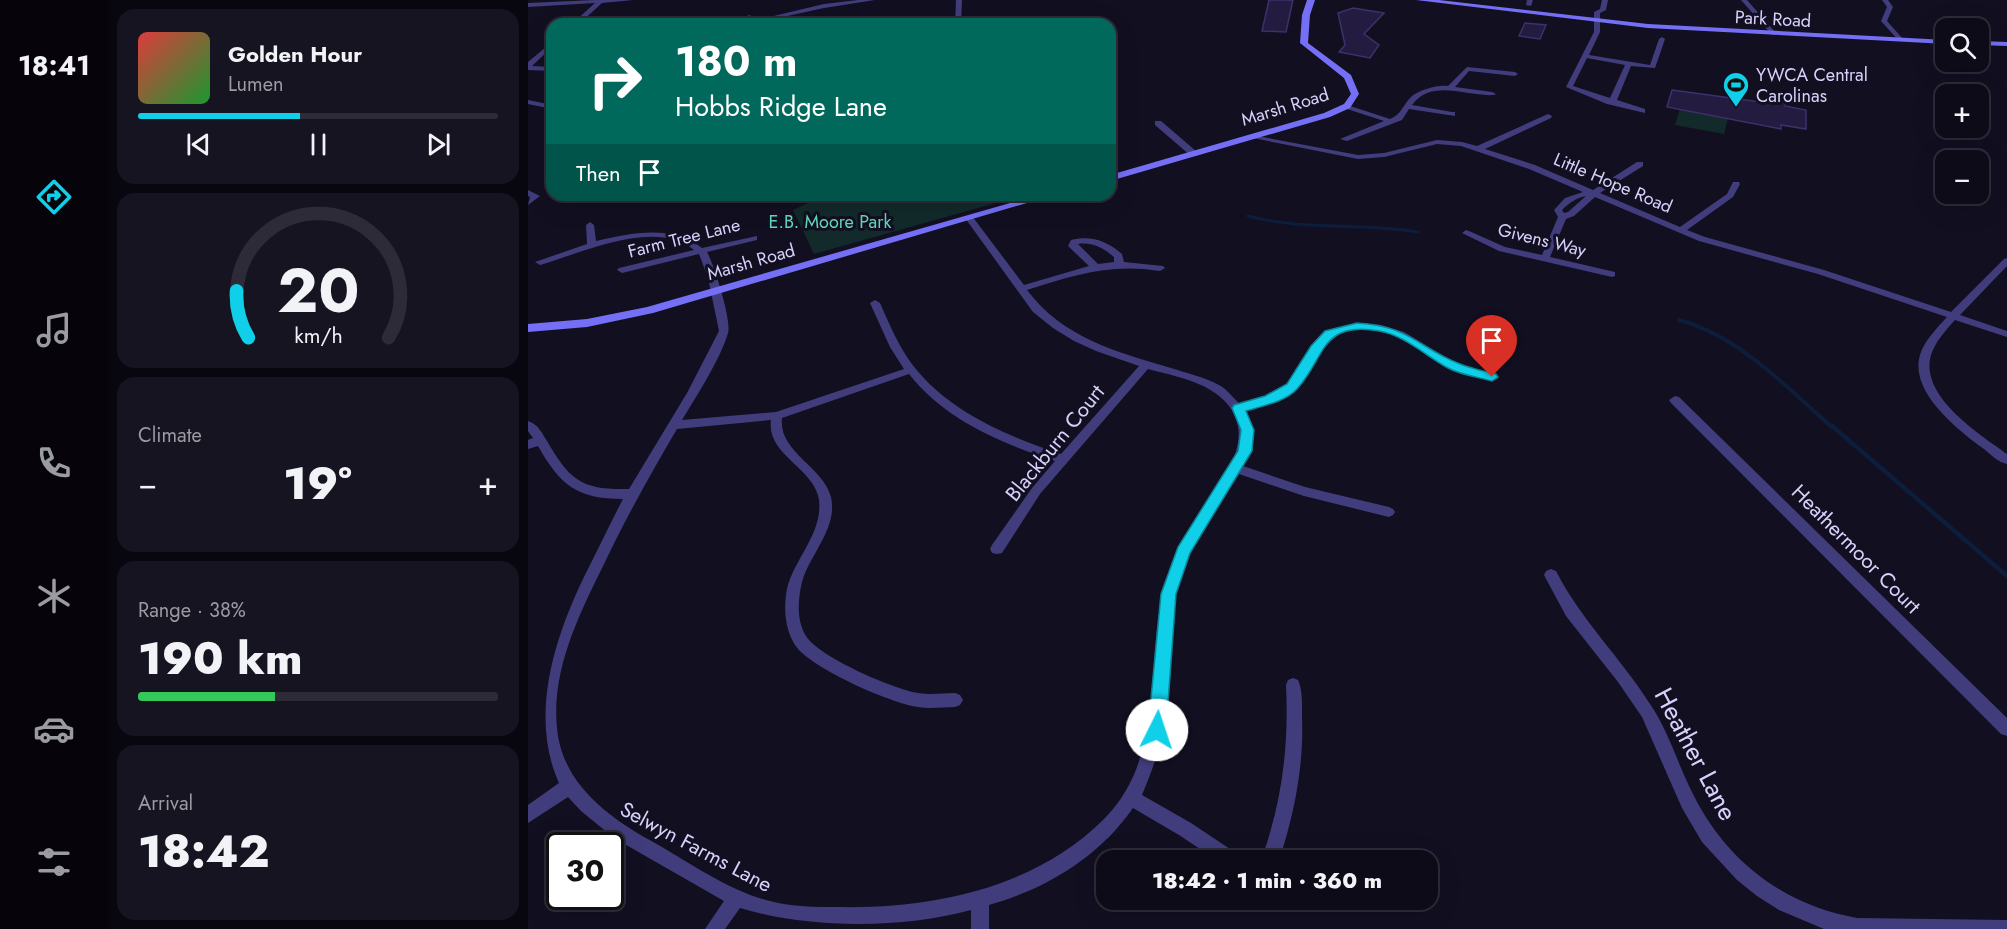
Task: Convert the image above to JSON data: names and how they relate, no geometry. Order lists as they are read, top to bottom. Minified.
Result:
{"streets":{"street":["Park Road","Marsh Road","Little Hope Road","Farm Tree Lane","Givens Way","Blackburn Court","Heathermoor Court","Heather Lane","Selwyn Farms Lane"]},"crossings":[["Marsh Road","Little Hope Road"],["Marsh Road","Selwyn Farms Lane"],["Farm Tree Lane","Selwyn Farms Lane"]],"parks":["E.B. Moore Park"],"places":{"sports":["YWCA Central Carolinas"]},"page":{"tabs":"18:41","map_buttons":["+","−"],"turn":["180 m","Hobbs Ridge Lane"],"song":["Golden Hour","Lumen"],"then":"Then","tile":["Climate",["Range · 38%","190 km"],["Arrival","18:42"]],"heat":["−","19°","+"],"limit":"30","trip":"18:42 · 1 min · 360 m","gauge":["20","km/h"]}}
